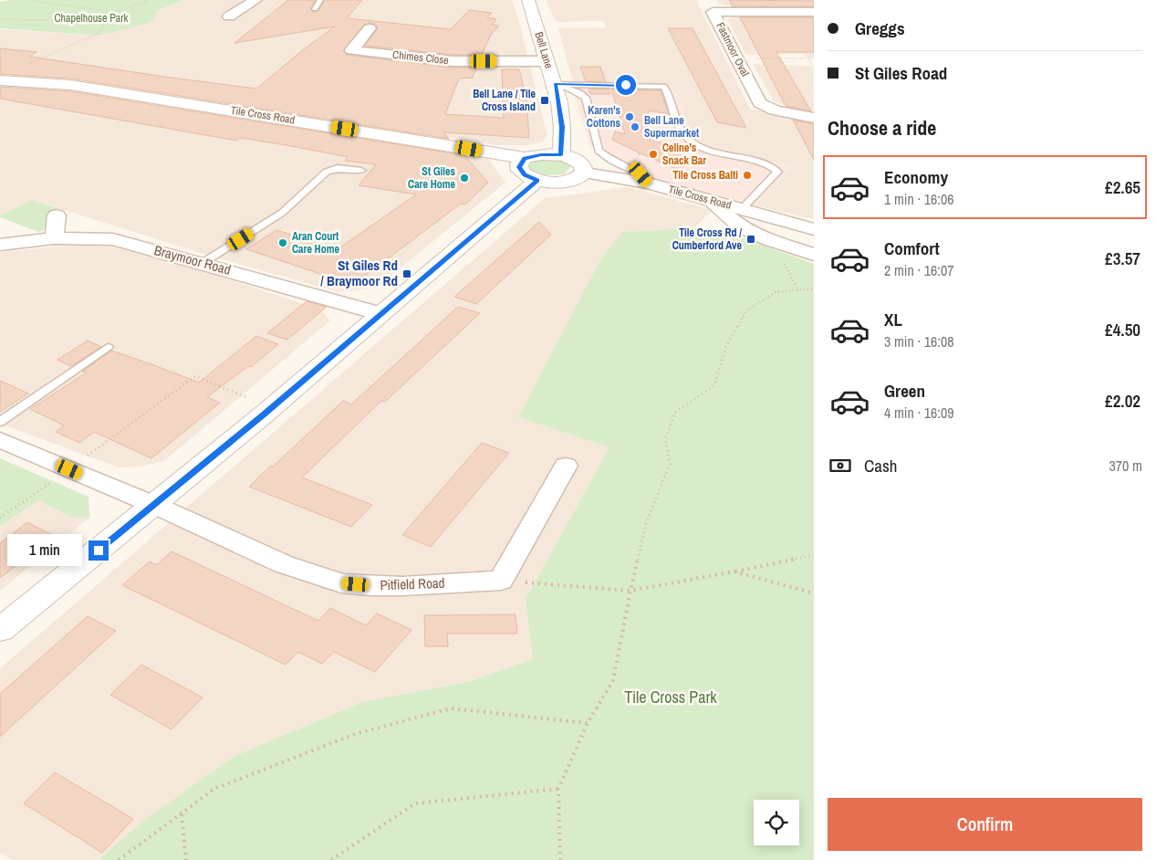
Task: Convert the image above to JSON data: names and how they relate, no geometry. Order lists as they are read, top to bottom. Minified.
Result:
{"streets":{"street":["Fastmoor Oval","Bell Lane","Chimes Close","Tile Cross Road","Braymoor Road","Pitfield Road"]},"crossings":[["Bell Lane","Chimes Close"],["Bell Lane","Tile Cross Road"]],"parks":["Chapelhouse Park","Tile Cross Park"],"places":{"transit":["Bell Lane / Tile Cross Island","Tile Cross Rd / Cumberford Ave","St Giles Rd / Braymoor Rd"],"other":["Karen's Cottons","Bell Lane Supermarket","Celine's Snack Bar","Tile Cross Balti","St Giles Care Home","Aran Court Care Home"]},"page":{"banner":["Greggs","St Giles Road"],"heading":"Choose a ride","list":[{"name":"Economy","note":"1 min · 16:06","value":"£2.65"},{"name":"Comfort","note":"2 min · 16:07","value":"£3.57"},{"name":"XL","note":"3 min · 16:08","value":"£4.50"},{"name":"Green","note":"4 min · 16:09","value":"£2.02"}],"pay":["Cash","370 m"],"bubble":"1 min","buttons":"Confirm"}}
